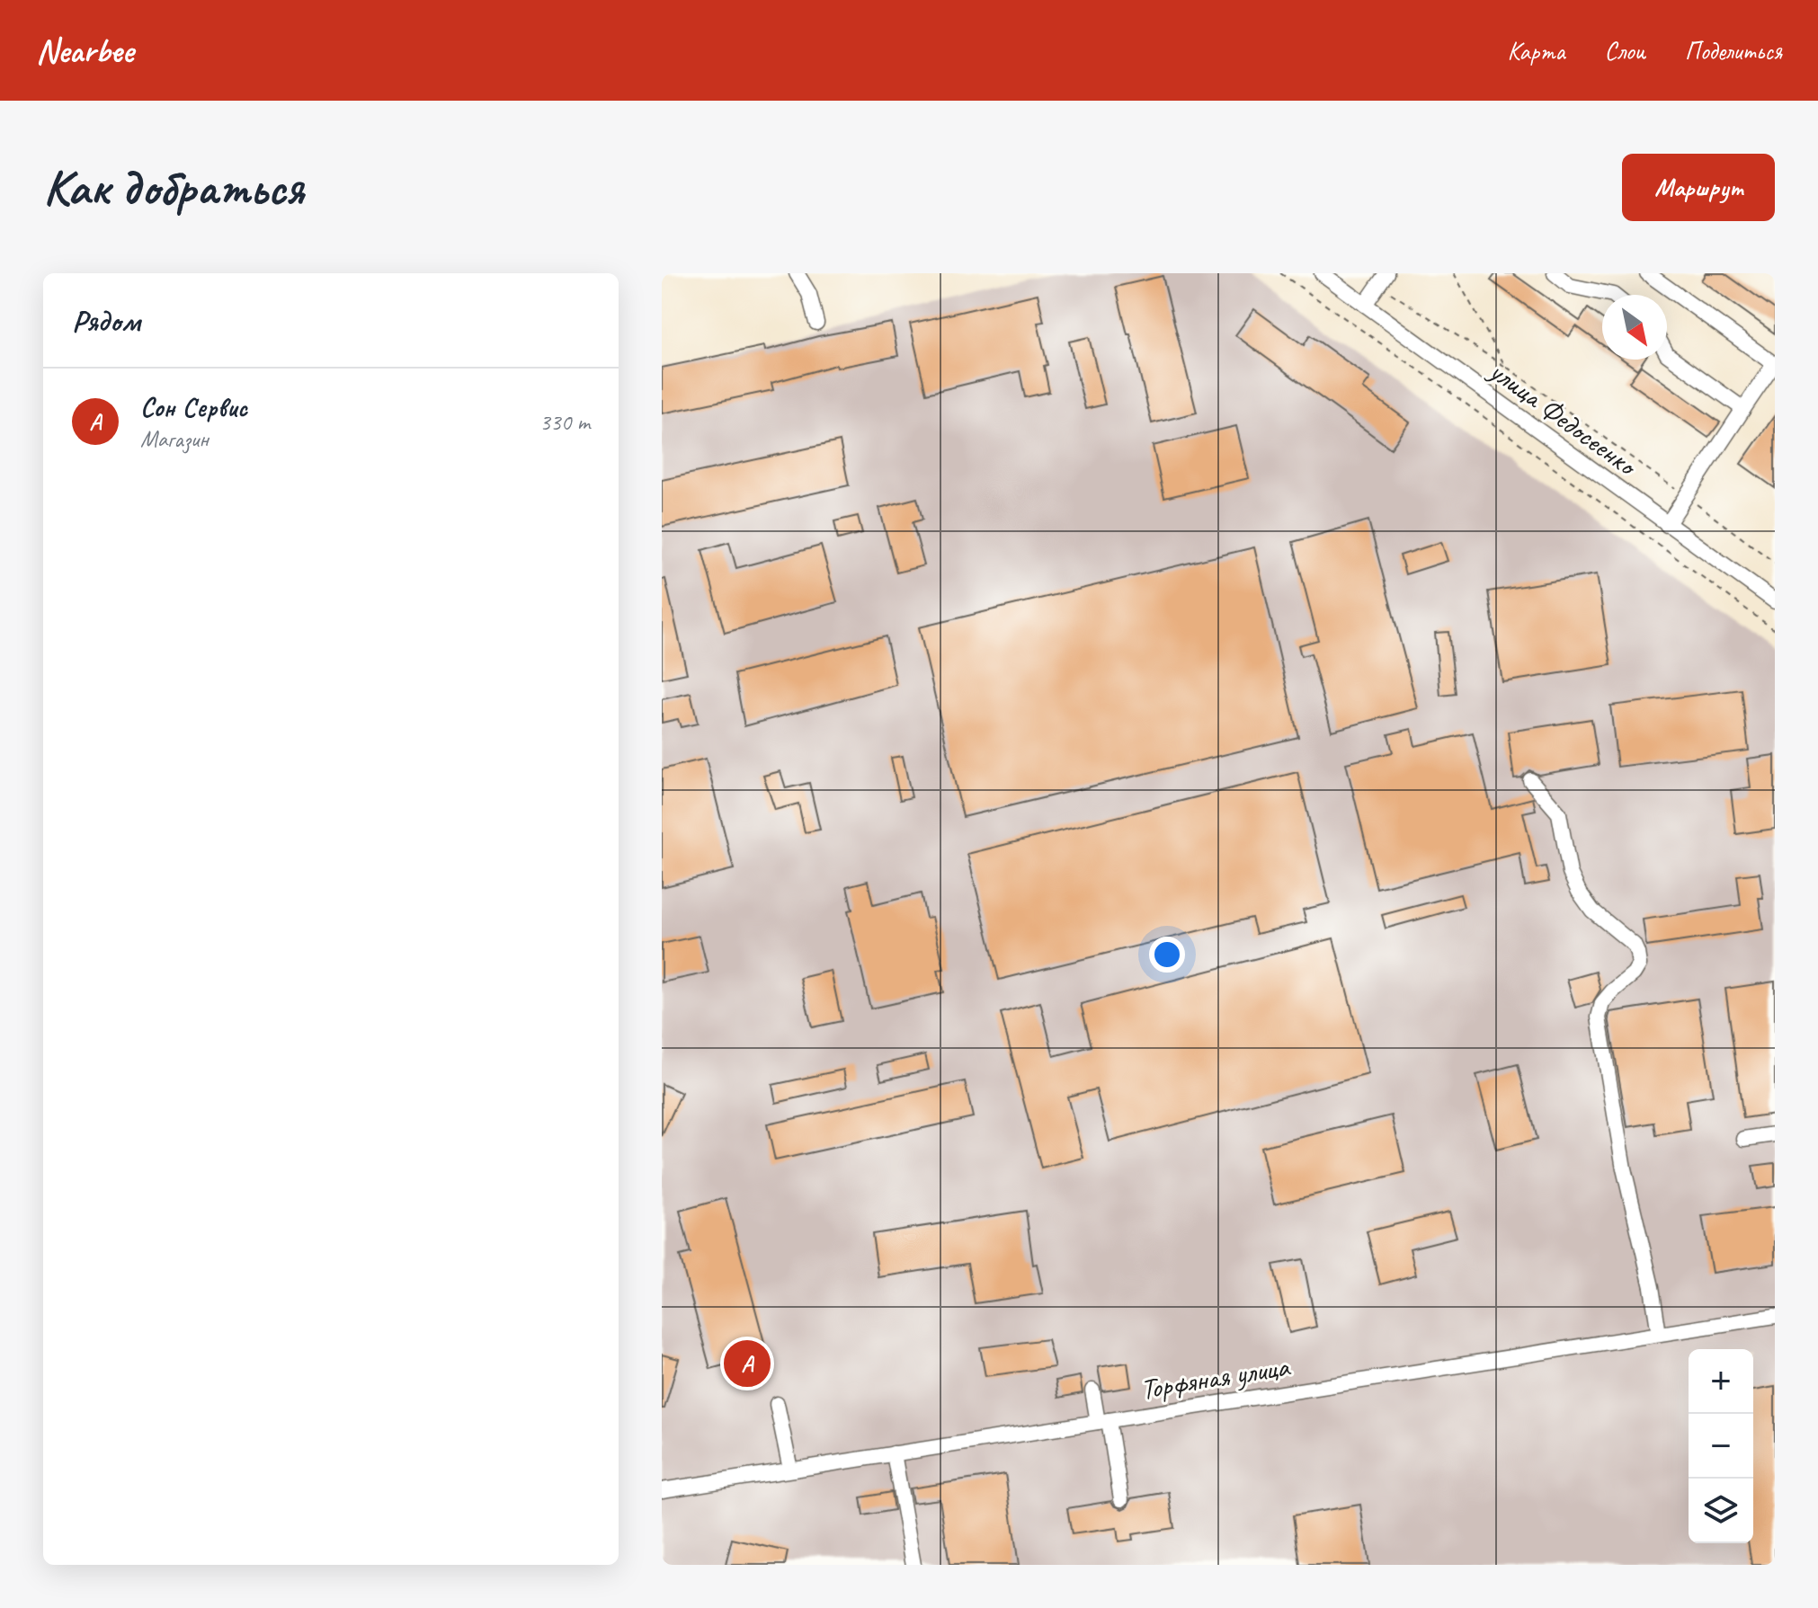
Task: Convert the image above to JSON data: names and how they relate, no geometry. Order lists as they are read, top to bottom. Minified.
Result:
{"streets":{"street":["улица Федосеенко","Торфяная улица"]},"north":"bottom right","page":{"header":"Nearbee","nav":["Карта","Слои","Поделиться"],"buttons":"Маршрут","title":"Как добраться","heading":"Рядом","list":[{"mark":"A","name":"Сон Сервис","note":"Магазин","value":"330 m"}],"pins":"A","map_buttons":["+","−"]}}
